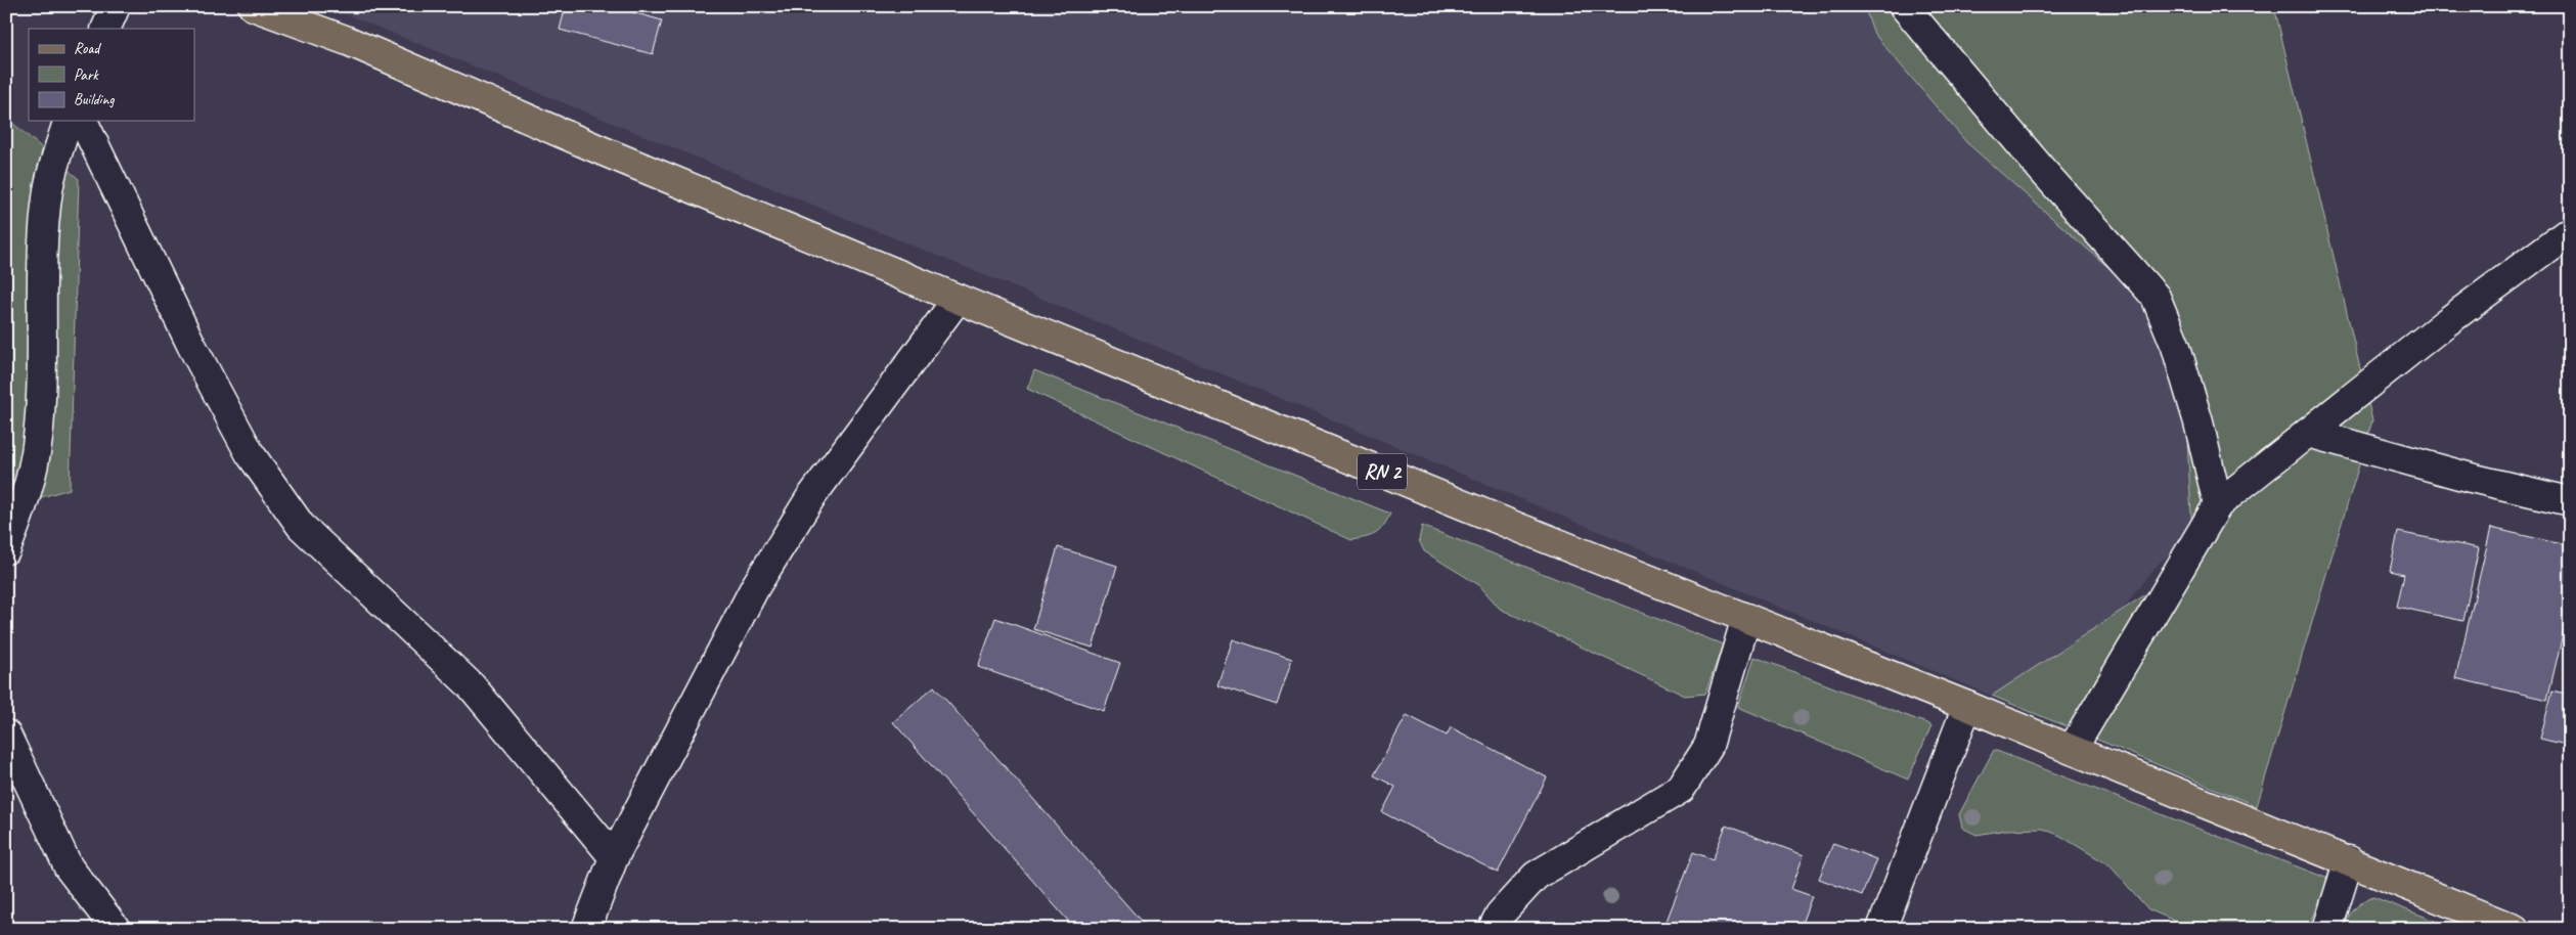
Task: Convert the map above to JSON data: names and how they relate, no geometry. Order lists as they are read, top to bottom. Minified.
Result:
{"streets":{"main road":["RN 2"]},"legend":["Road","Park","Building"]}
